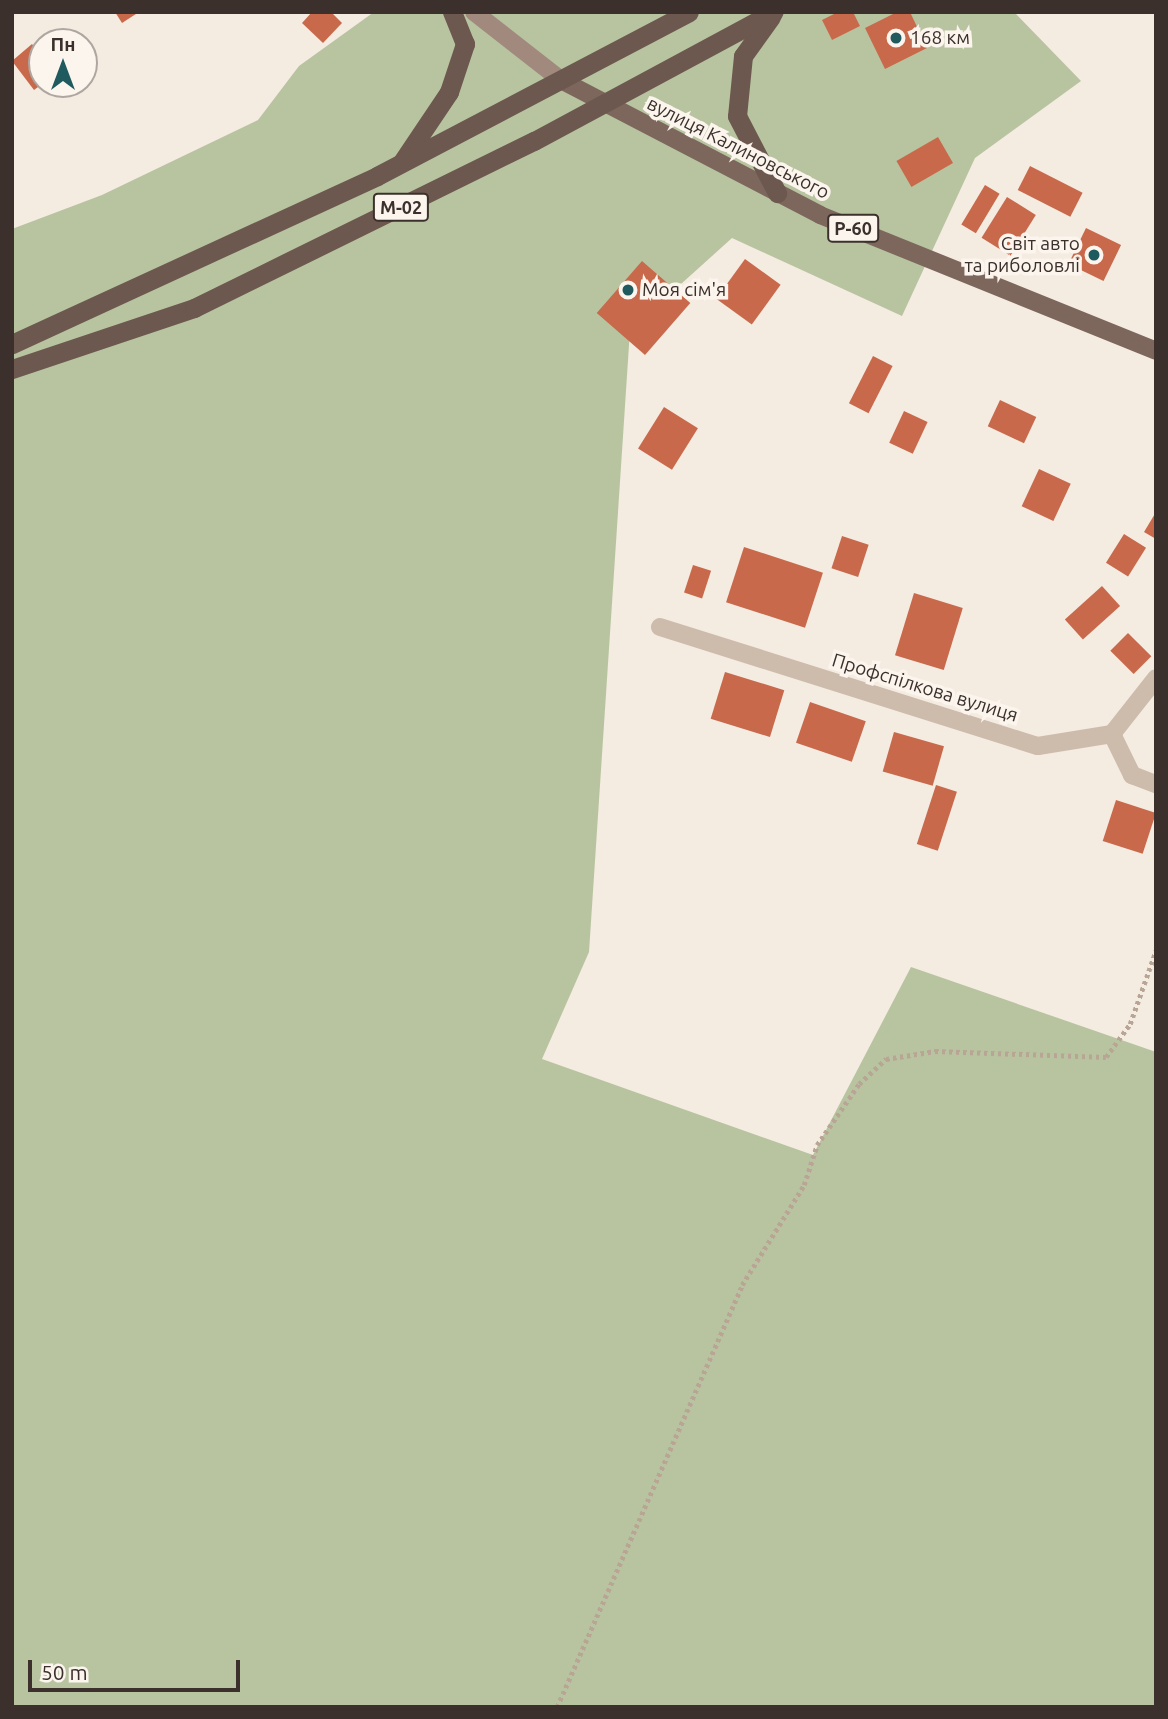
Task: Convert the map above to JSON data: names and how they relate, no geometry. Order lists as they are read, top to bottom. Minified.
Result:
{"streets":{"highway":["М-02"],"main road":["вулиця Калиновського","Р-60"],"street":["Профспілкова вулиця"]},"crossings":[["вулиця Калиновського","М-02"]],"places":["168 км","Світ авто та риболовлі","Моя сім'я"],"scale_bar":"50 m","north":"top"}
